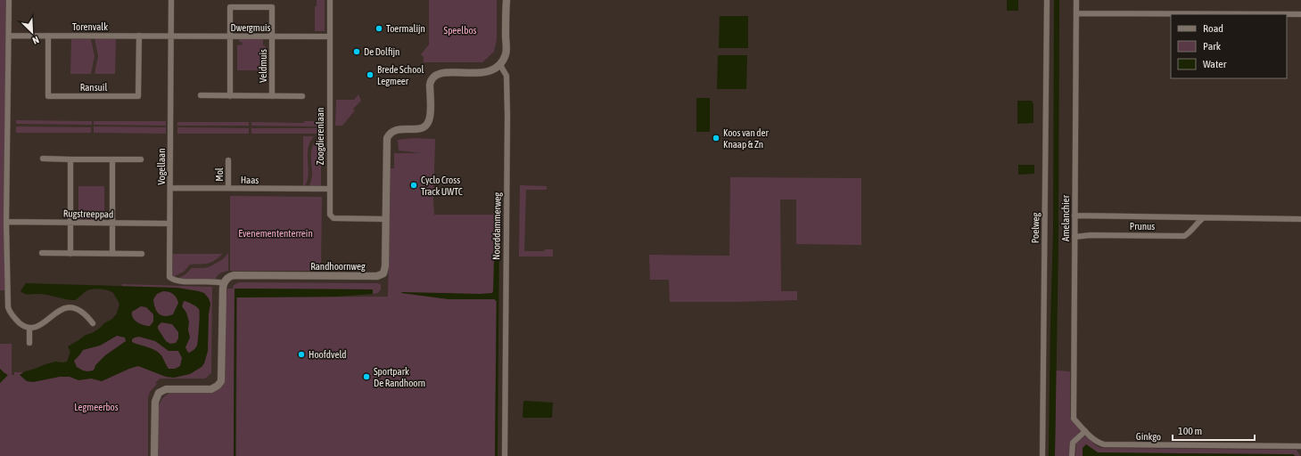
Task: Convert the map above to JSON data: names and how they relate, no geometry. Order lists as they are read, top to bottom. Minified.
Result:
{"streets":{"street":["Torenvalk","Dwergmuis","Veldmuis","Ransuil","Zoogdierenlaan","Vogellaan","Mol","Haas","Rugstreeppad","Amelanchier","Noorddammerweg","Prunus","Poelweg","Randhoornweg","Ginkgo"]},"crossings":[["Torenvalk","Dwergmuis"],["Torenvalk","Ransuil"],["Torenvalk","Vogellaan"],["Dwergmuis","Veldmuis"],["Dwergmuis","Zoogdierenlaan"],["Dwergmuis","Vogellaan"],["Zoogdierenlaan","Haas"],["Zoogdierenlaan","Randhoornweg"],["Vogellaan","Haas"],["Vogellaan","Rugstreeppad"],["Vogellaan","Randhoornweg"],["Mol","Haas"],["Amelanchier","Prunus"],["Amelanchier","Ginkgo"],["Noorddammerweg","Randhoornweg"]],"parks":["Speelbos","Evenemententerrein","Legmeerbos"],"places":["Toermalijn","De Dolfijn","Brede School Legmeer","Koos van der Knaap & Zn","Cyclo Cross Track UWTC","Hoofdveld","Sportpark De Randhoorn"],"legend":["Road","Park","Water"],"scale_bar":"100 m","north":"bottom right"}
